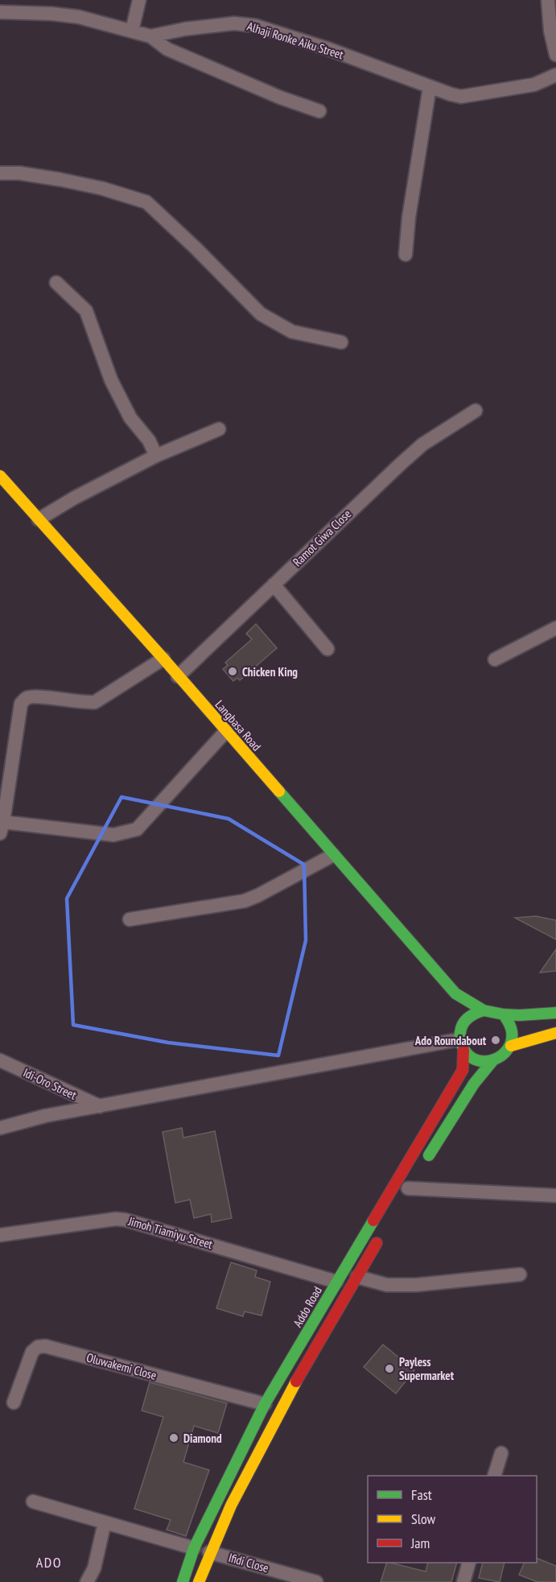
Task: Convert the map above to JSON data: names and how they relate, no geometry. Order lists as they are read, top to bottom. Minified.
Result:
{"streets":{"main road":["Langbasa Road","Addo Road"],"street":["Alhaji Ronke Aiku Street","Ramot Giwa Close","Idi-Oro Street","Jimoh Tiamiyu Street","Oluwakemi Close","Ifidi Close"]},"crossings":[["Ramot Giwa Close","Langbasa Road"],["Jimoh Tiamiyu Street","Addo Road"],["Addo Road","Oluwakemi Close"]],"districts":["ADO"],"places":["Chicken King","Ado Roundabout","Payless Supermarket","Diamond"],"legend":["Fast","Slow","Jam"]}
